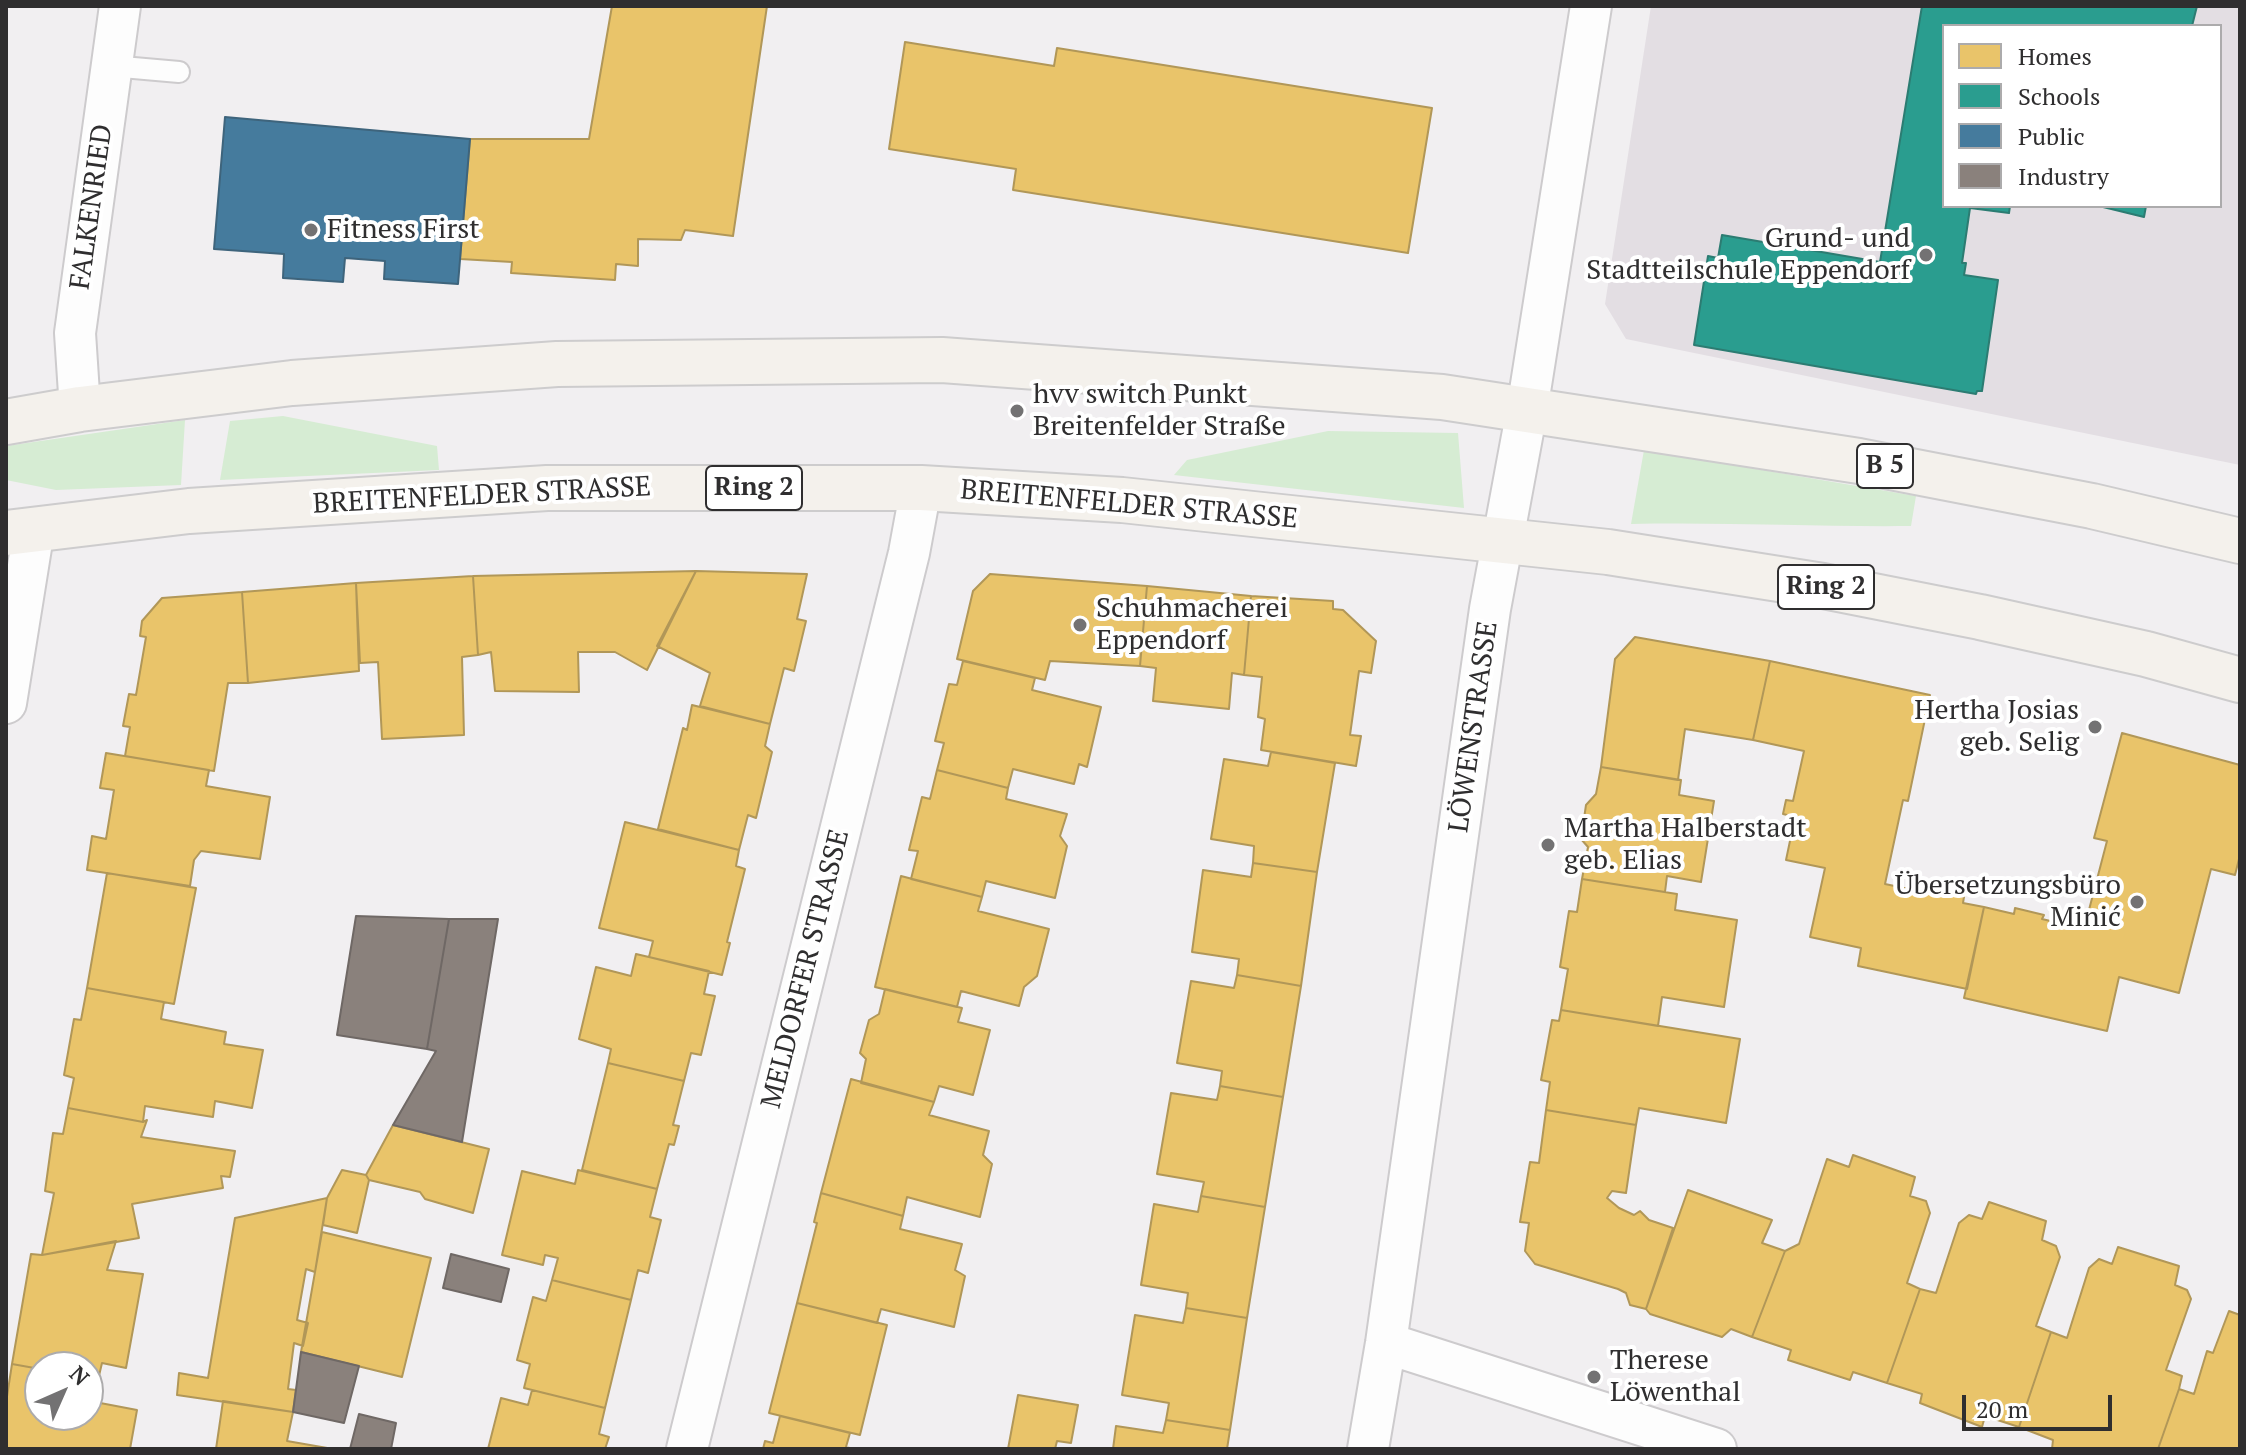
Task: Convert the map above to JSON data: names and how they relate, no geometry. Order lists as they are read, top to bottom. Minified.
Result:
{"streets":{"main road":["B 5","Ring 2","BREITENFELDER STRASSE"],"street":["FALKENRIED","LÖWENSTRASSE","MELDORFER STRASSE"]},"crossings":[["B 5","LÖWENSTRASSE"],["BREITENFELDER STRASSE","LÖWENSTRASSE"],["BREITENFELDER STRASSE","MELDORFER STRASSE"]],"places":["Fitness First","Grund- und Stadtteilschule Eppendorf","hvv switch Punkt Breitenfelder Straße","Schuhmacherei Eppendorf","Hertha Josias geb. Selig","Martha Halberstadt geb. Elias","Übersetzungsbüro Minić","Therese Löwenthal"],"legend":["Homes","Schools","Public","Industry"],"scale_bar":"20 m","north":"top right"}
